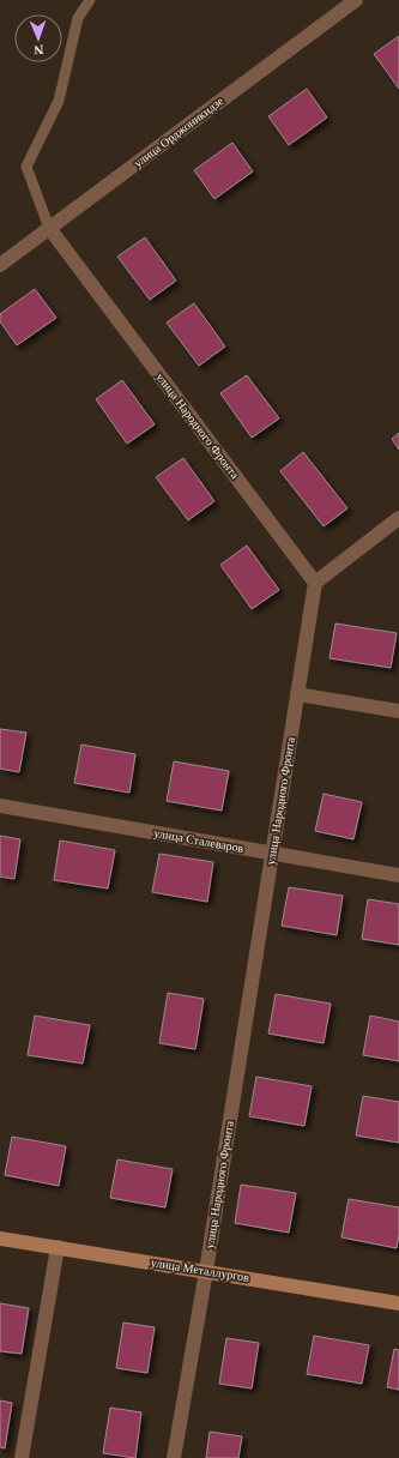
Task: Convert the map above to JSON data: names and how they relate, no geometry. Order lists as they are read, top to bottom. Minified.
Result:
{"streets":{"main road":["улица Металлургов"],"street":["улица Орджоникидзе","улица Народного Фронта","улица Сталеваров"]},"crossings":[["улица Орджоникидзе","улица Народного Фронта"],["улица Народного Фронта","улица Сталеваров"],["улица Народного Фронта","улица Металлургов"]],"north":"bottom"}
